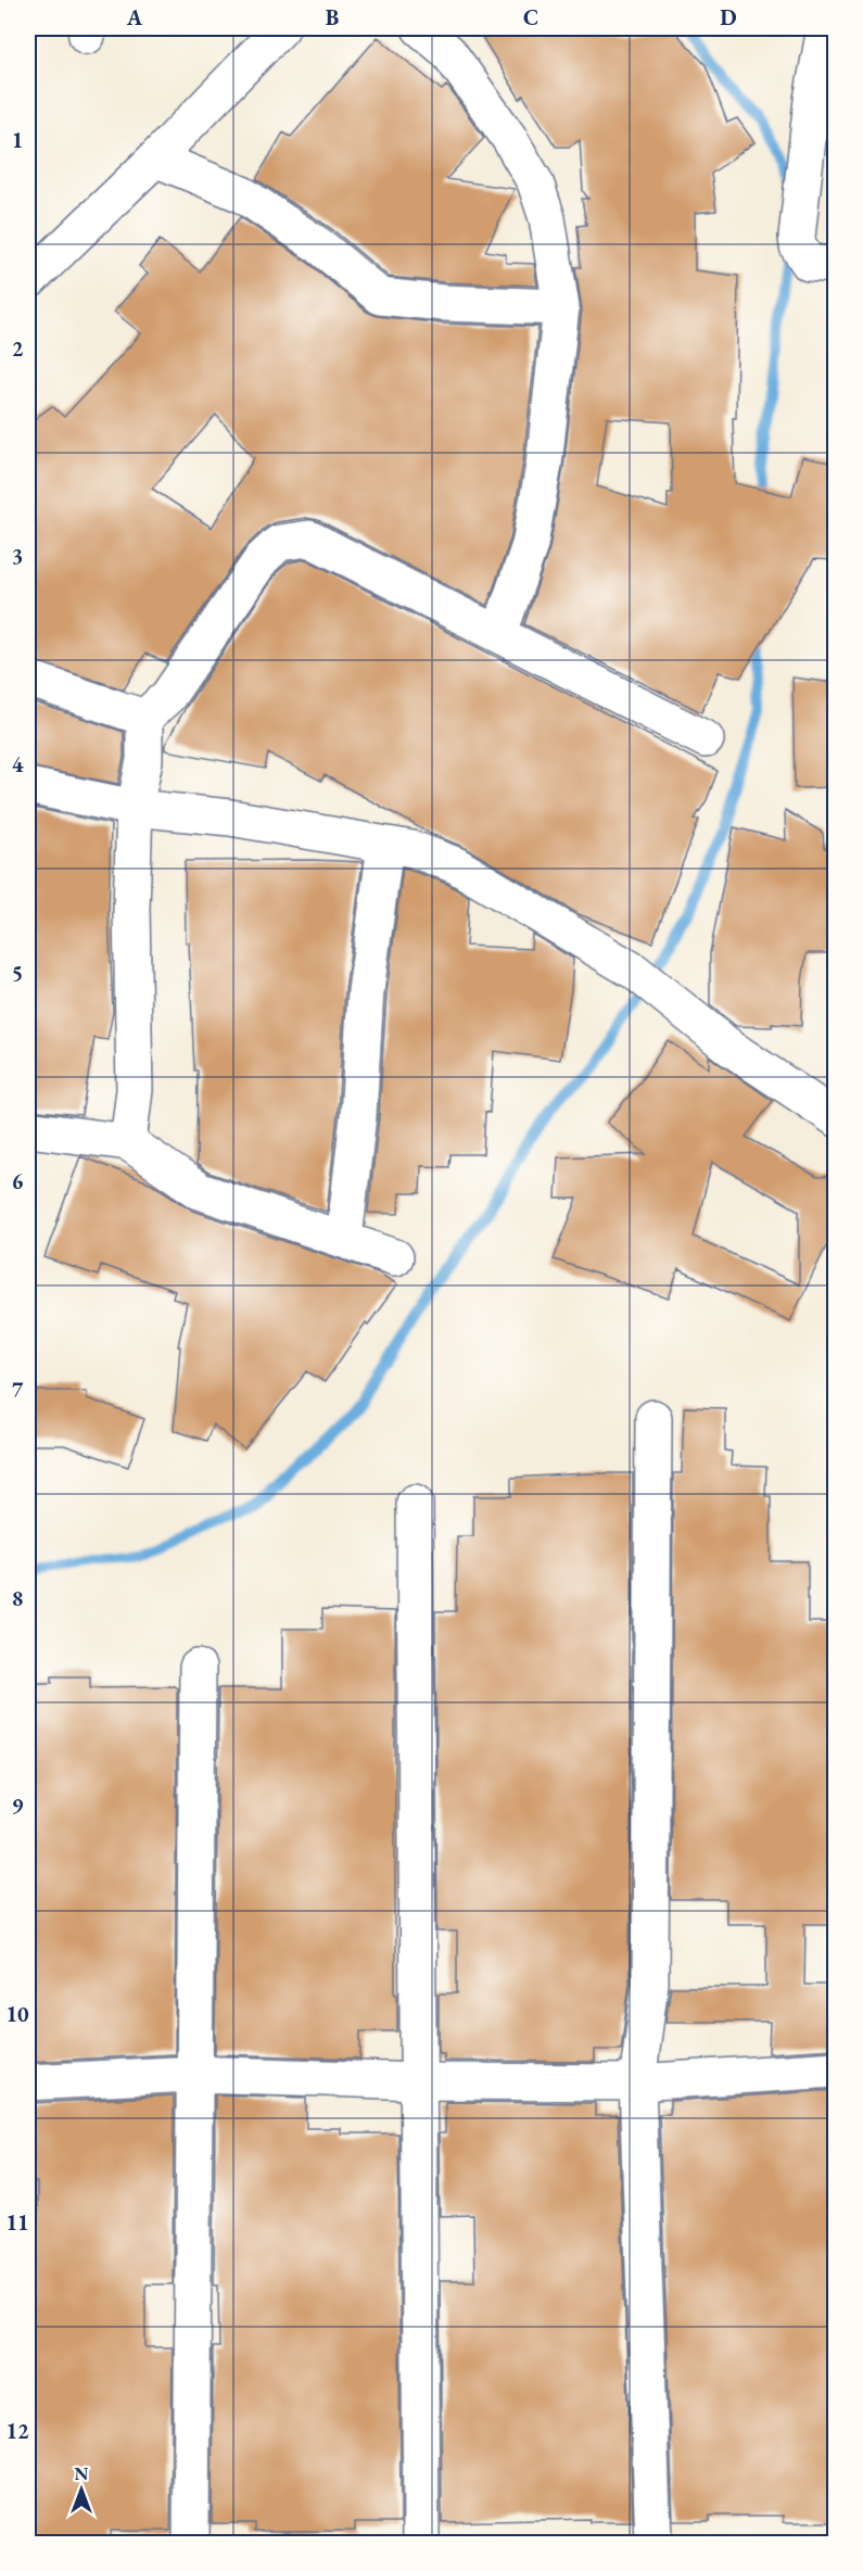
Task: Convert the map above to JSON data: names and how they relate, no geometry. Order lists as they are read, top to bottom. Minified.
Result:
{"north":"top","grid":{"columns":["A","B","C","D"],"rows":["1","2","3","4","5","6","7","8","9","10","11","12"]}}
